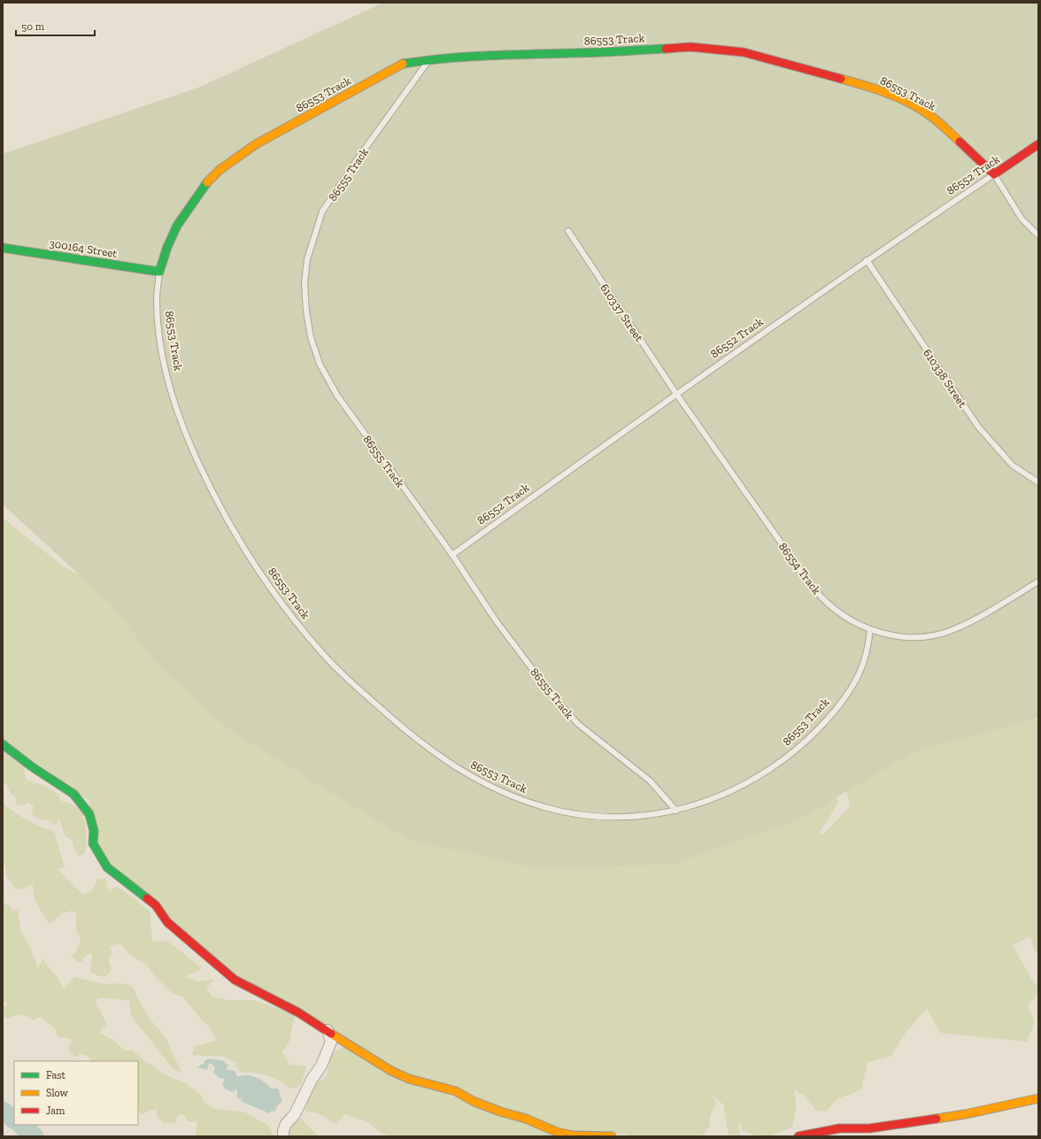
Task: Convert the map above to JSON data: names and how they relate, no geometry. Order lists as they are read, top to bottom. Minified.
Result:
{"streets":{"street":["86553 Track","86552 Track","300164 Street"],"lane":["86555 Track","610337 Street","610338 Street","86554 Track"]},"crossings":[["86553 Track","86555 Track"],["86553 Track","86552 Track"],["86553 Track","300164 Street"],["86553 Track","86554 Track"],["86555 Track","86552 Track"],["86552 Track","610337 Street"],["86552 Track","610338 Street"],["86552 Track","86554 Track"],["610337 Street","86554 Track"]],"legend":["Fast","Slow","Jam"],"scale_bar":"50 m"}
